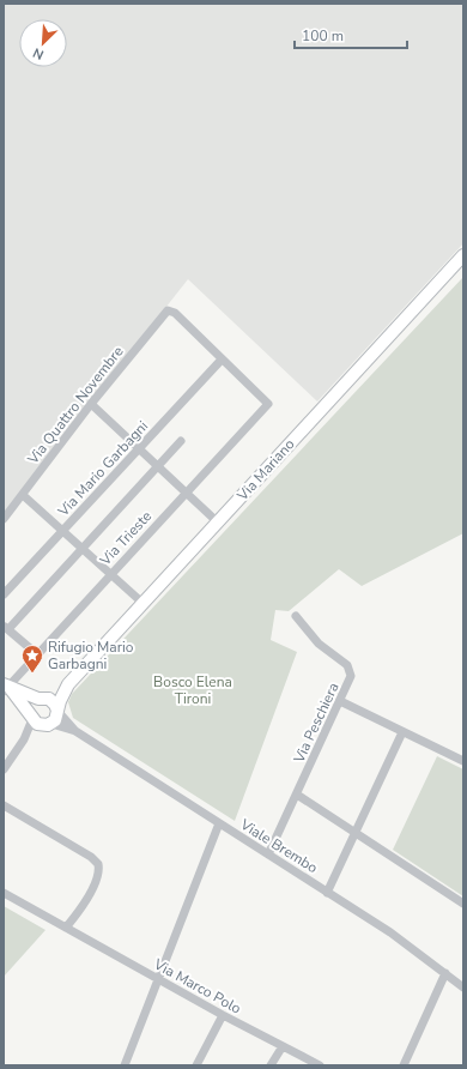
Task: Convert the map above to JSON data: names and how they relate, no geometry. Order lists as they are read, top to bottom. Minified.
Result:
{"streets":{"street":["Via Quattro Novembre","Via Mario Garbagni","Via Mariano","Via Trieste","Via Peschiera","Viale Brembo","Via Marco Polo"]},"crossings":[["Via Quattro Novembre","Via Mario Garbagni"],["Via Quattro Novembre","Via Trieste"],["Via Mario Garbagni","Via Trieste"],["Via Mariano","Viale Brembo"],["Via Peschiera","Viale Brembo"]],"parks":["Bosco Elena Tironi"],"places":{"place":["Rifugio Mario Garbagni"]},"scale_bar":"100 m","north":"bottom left"}
